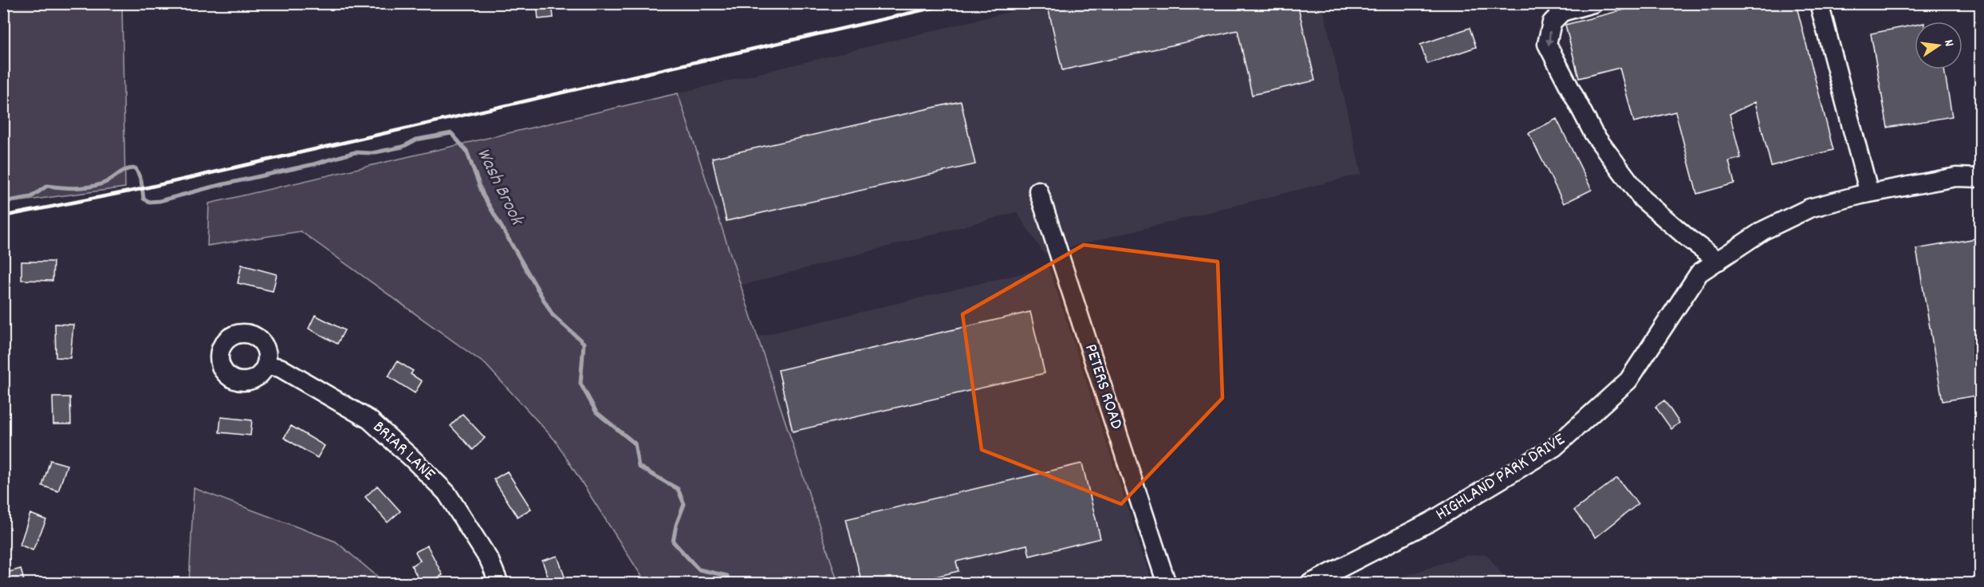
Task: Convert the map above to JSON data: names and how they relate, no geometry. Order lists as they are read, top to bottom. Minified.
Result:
{"streets":{"street":["PETERS ROAD","BRIAR LANE","HIGHLAND PARK DRIVE"]},"water":["Wash Brook"],"north":"right"}
